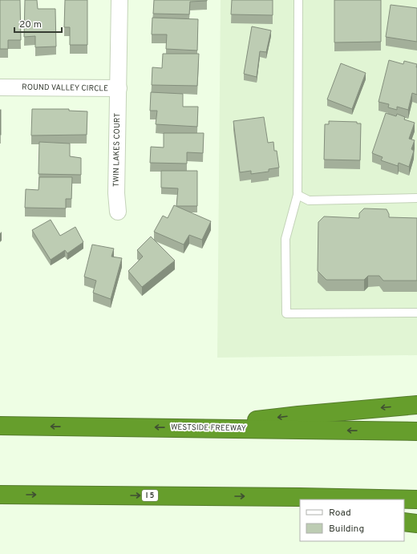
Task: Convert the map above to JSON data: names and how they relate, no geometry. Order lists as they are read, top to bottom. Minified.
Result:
{"streets":{"highway":["WESTSIDE FREEWAY","I 5"],"street":["ROUND VALLEY CIRCLE","TWIN LAKES COURT"]},"crossings":[["ROUND VALLEY CIRCLE","TWIN LAKES COURT"]],"legend":["Road","Building"],"scale_bar":"20 m"}
